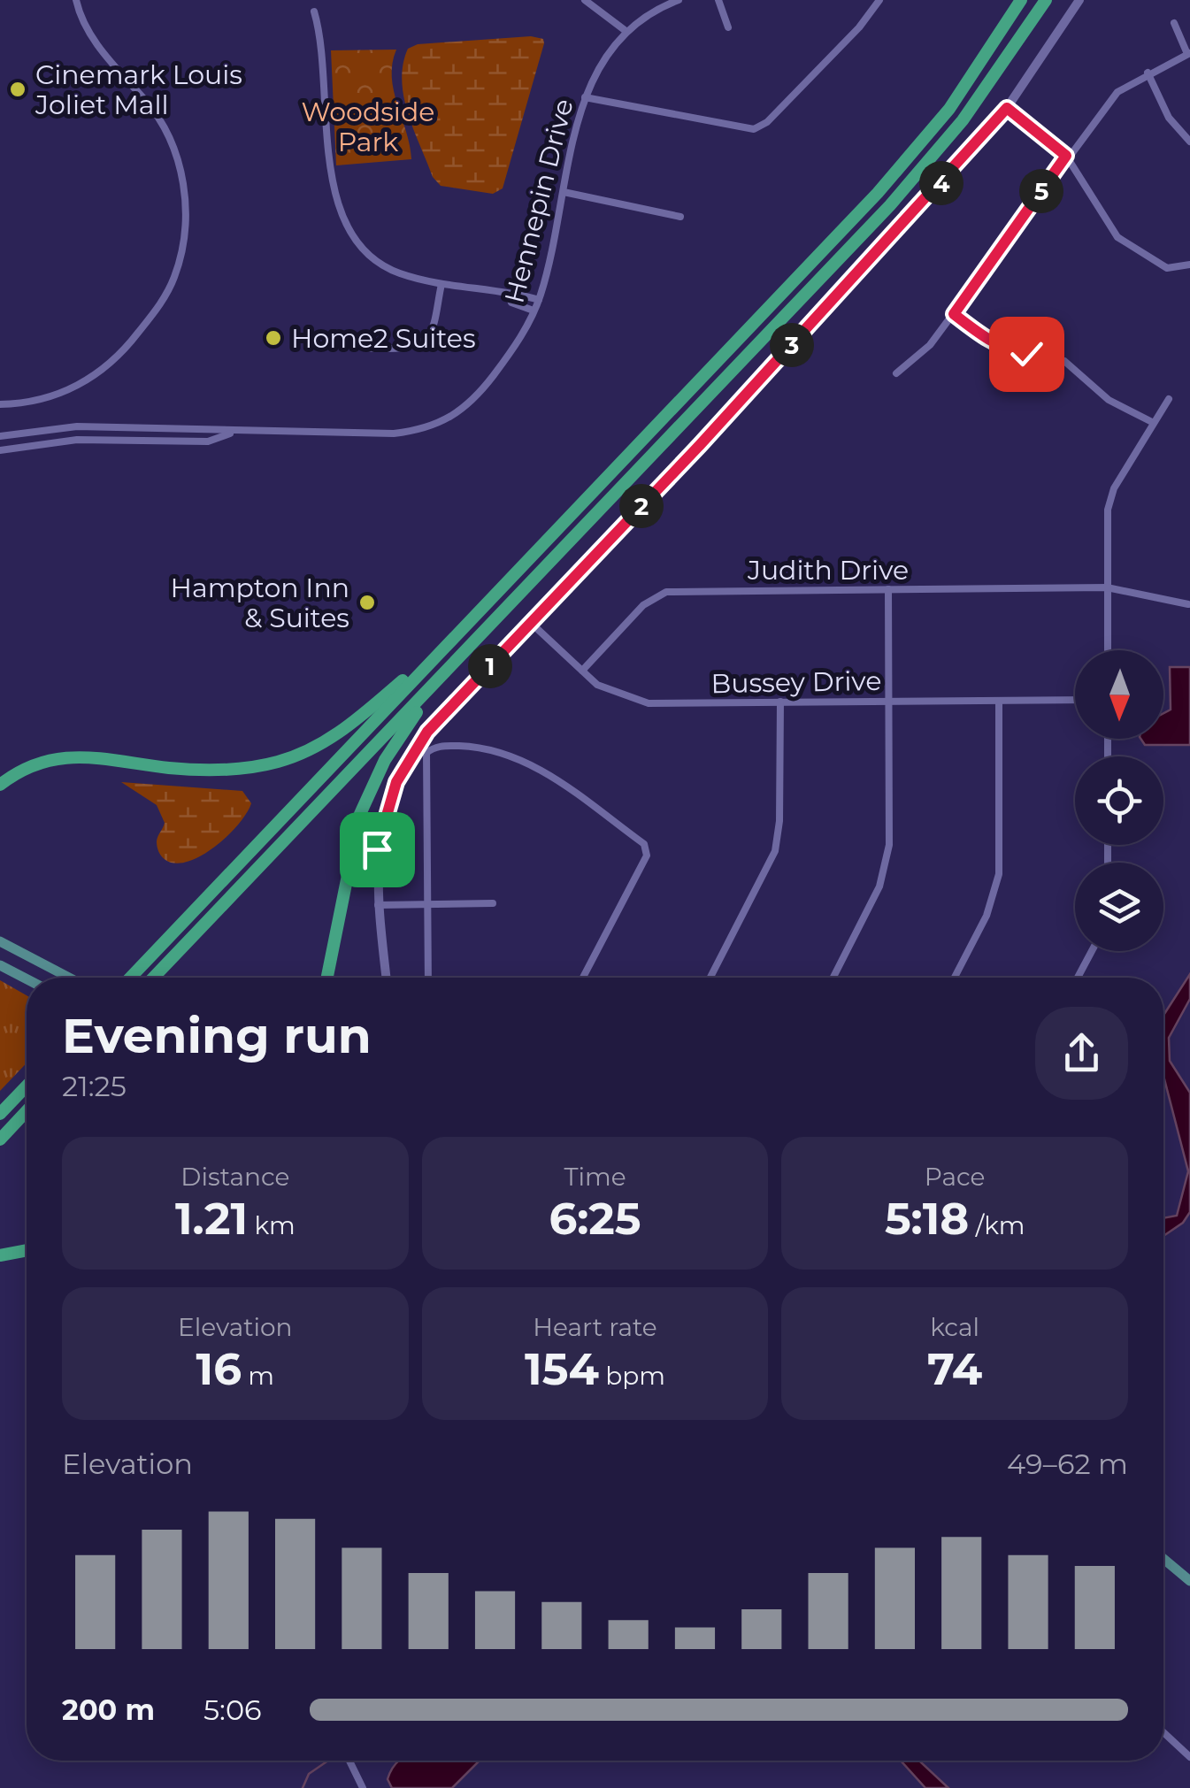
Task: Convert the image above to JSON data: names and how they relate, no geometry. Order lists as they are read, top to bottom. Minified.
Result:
{"streets":{"street":["Hennepin Drive","Judith Drive","Bussey Drive"]},"crossings":[["Judith Drive","Bussey Drive"]],"parks":["Woodside Park"],"places":["Cinemark Louis Joliet Mall","Home2 Suites","Hampton Inn & Suites"],"north":"bottom","page":{"pins":["4","5","3","2","1"],"heading":["Evening run","21:25"],"stats":[["Distance","1.21 km"],["Time","6:25"],["Pace","5:18 /km"],["Elevation","16 m"],["Heart rate","154 bpm"],["kcal","74"]],"chart":["Elevation","49–62 m"],"list":[{"name":"200 m","note":"5:06"}]}}
